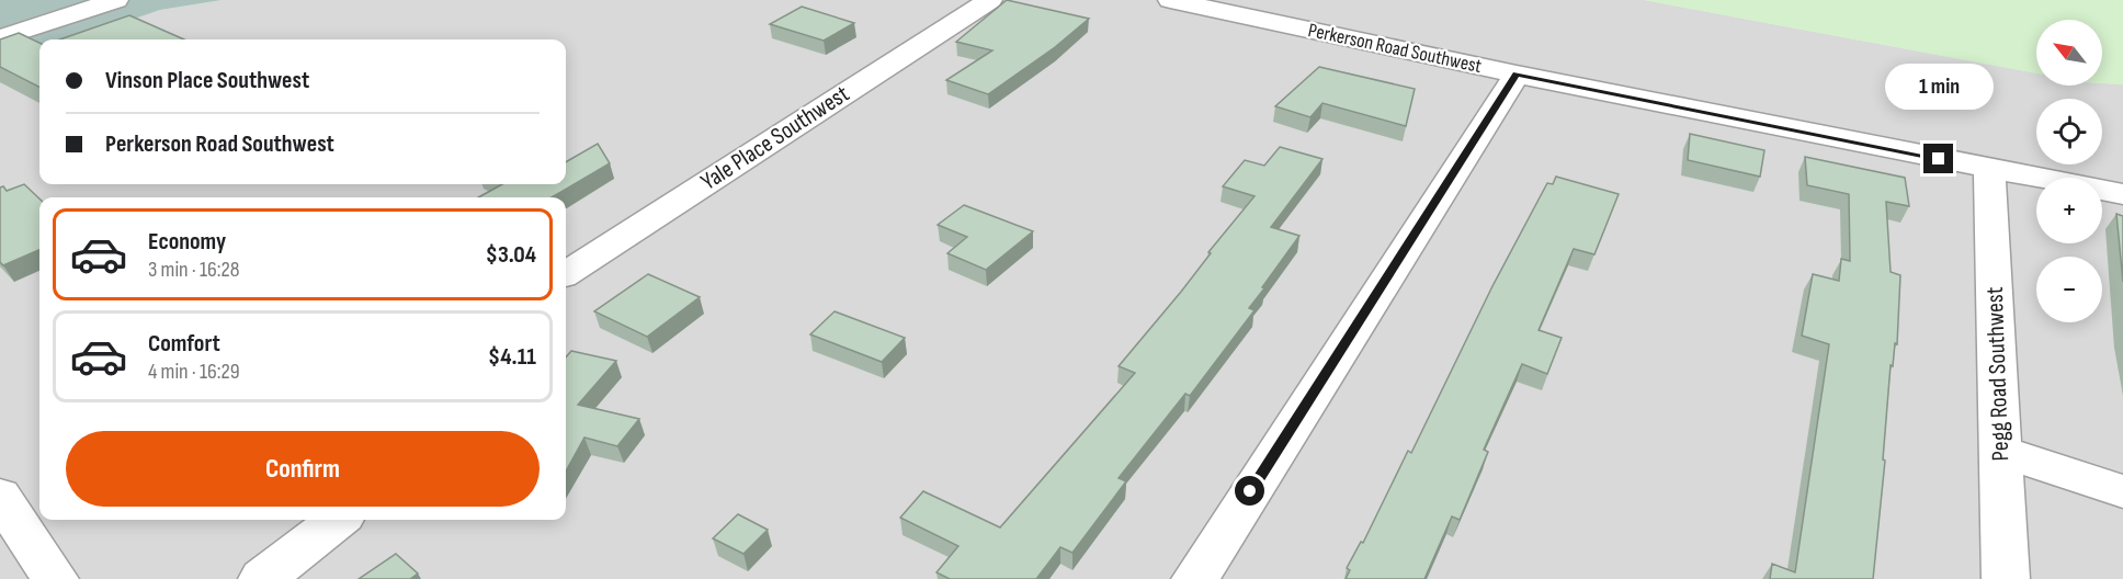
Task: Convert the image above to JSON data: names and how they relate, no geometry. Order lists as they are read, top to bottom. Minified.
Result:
{"streets":{"street":["Perkerson Road Southwest","Yale Place Southwest","Pegg Road Southwest"]},"crossings":[["Perkerson Road Southwest","Pegg Road Southwest"]],"north":"top left","page":{"map_buttons":["+","−"],"banner":["Vinson Place Southwest","Perkerson Road Southwest"],"bubble":"1 min","list":[{"name":"Economy","note":"3 min · 16:28","value":"$3.04"},{"name":"Comfort","note":"4 min · 16:29","value":"$4.11"}],"buttons":"Confirm"}}
